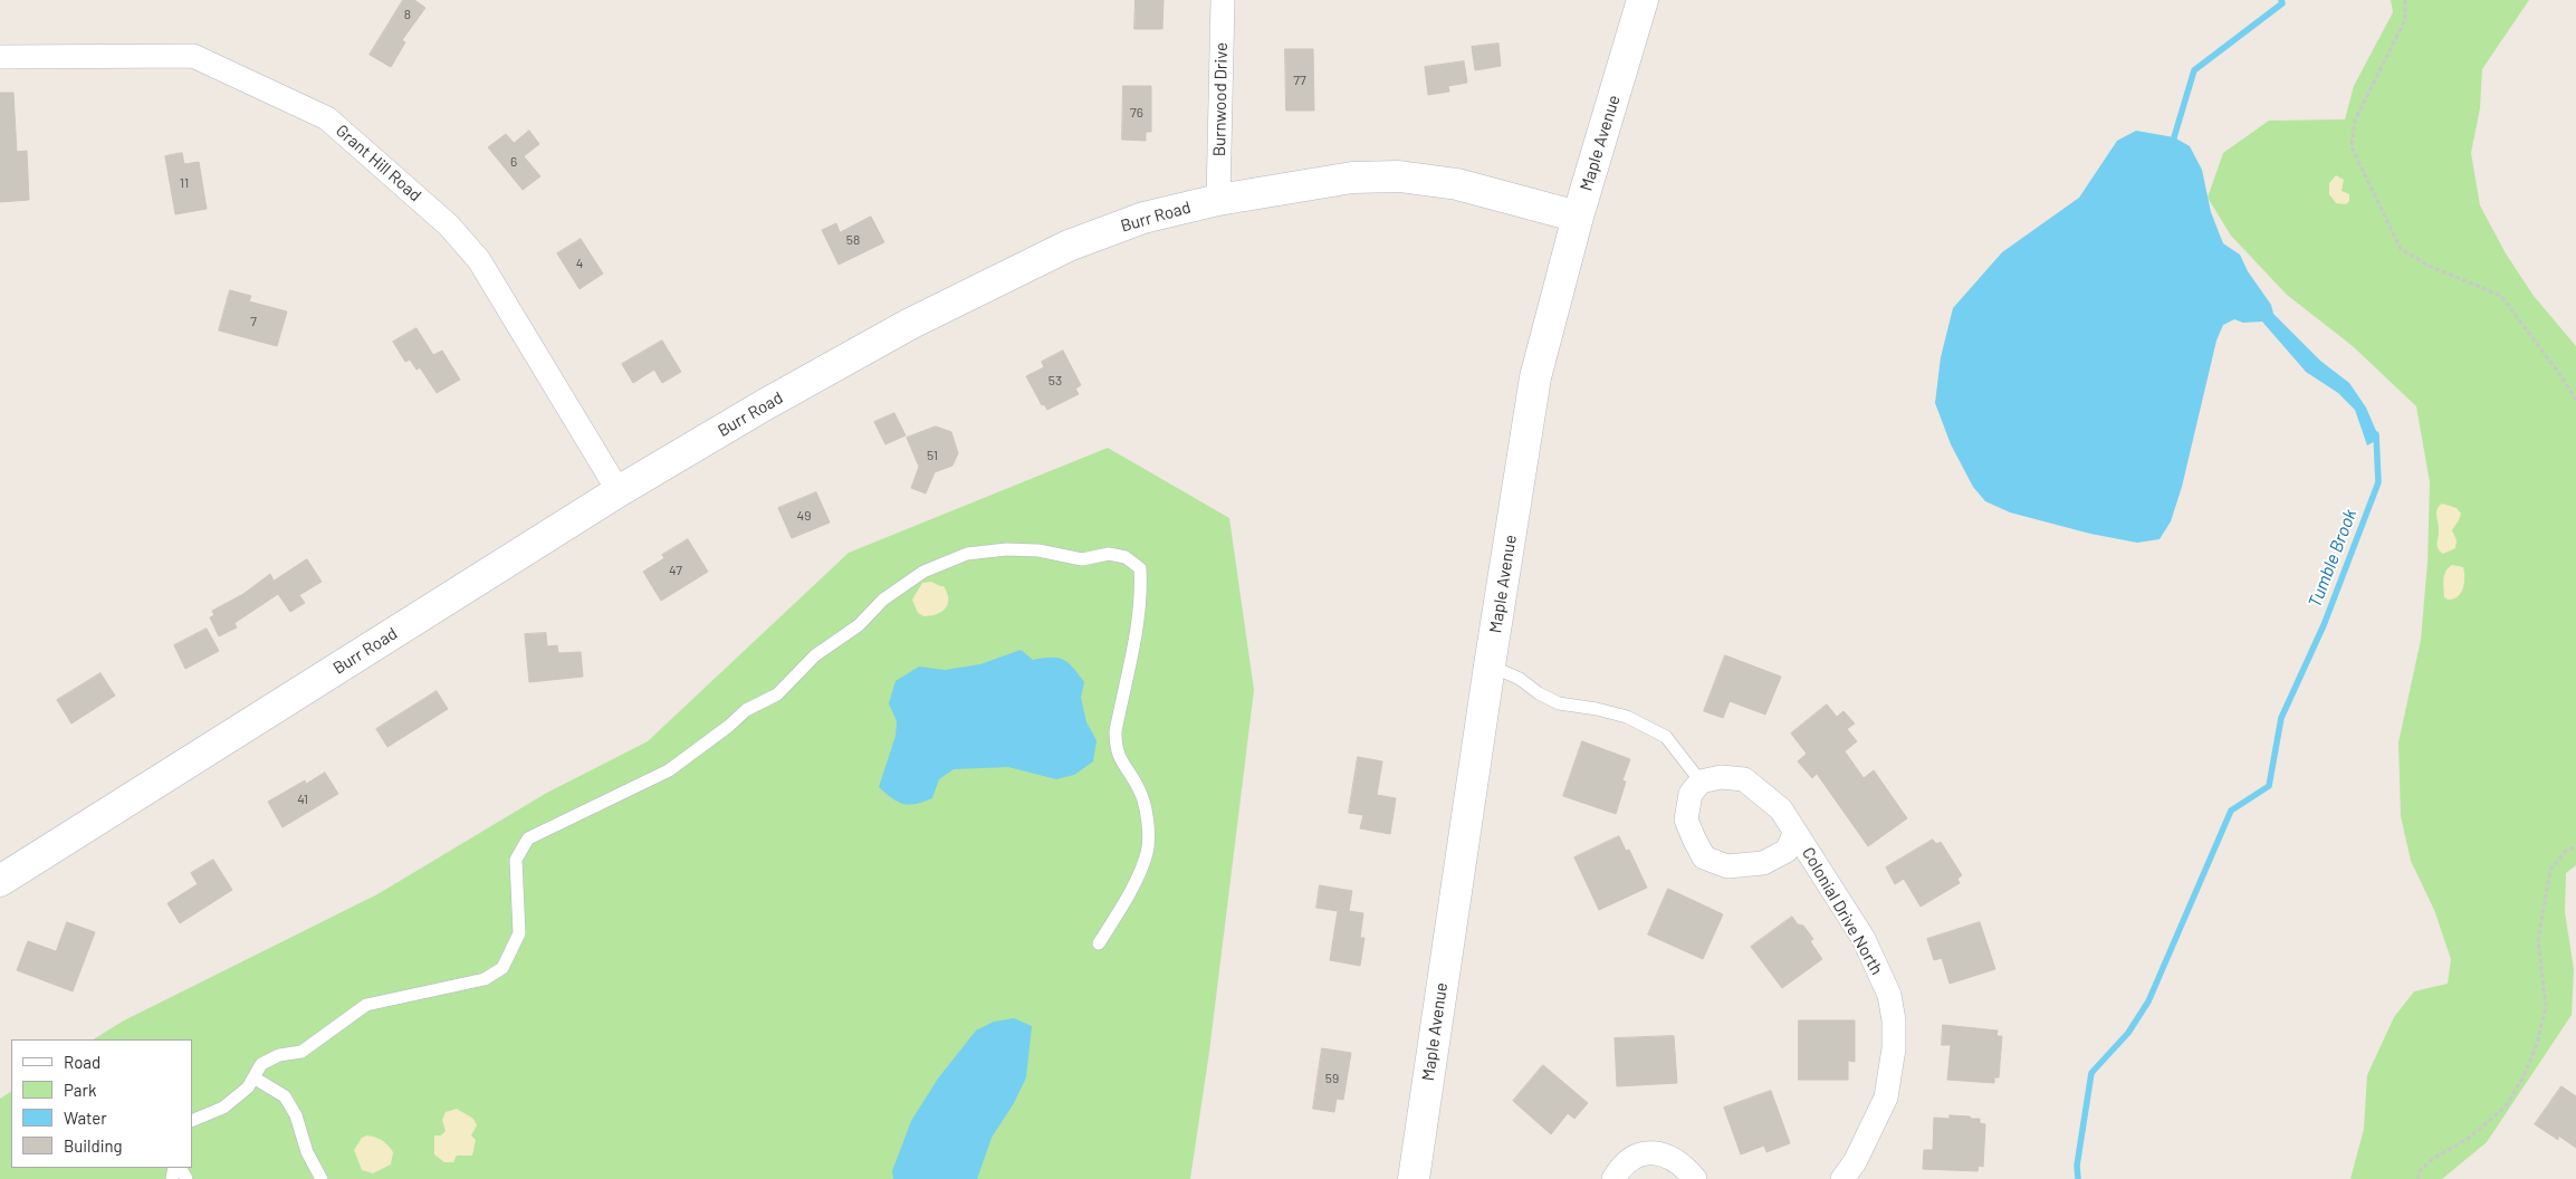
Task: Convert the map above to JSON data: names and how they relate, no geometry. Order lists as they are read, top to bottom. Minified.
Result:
{"streets":{"street":["Burnwood Drive","Maple Avenue","Grant Hill Road","Burr Road","Colonial Drive North"]},"crossings":[["Burnwood Drive","Burr Road"],["Maple Avenue","Burr Road"],["Grant Hill Road","Burr Road"]],"water":["Tumble Brook"],"house_numbers":["8","77","76","6","11","58","4","7","53","51","49","47","41","59"],"legend":["Road","Park","Water","Building"]}
